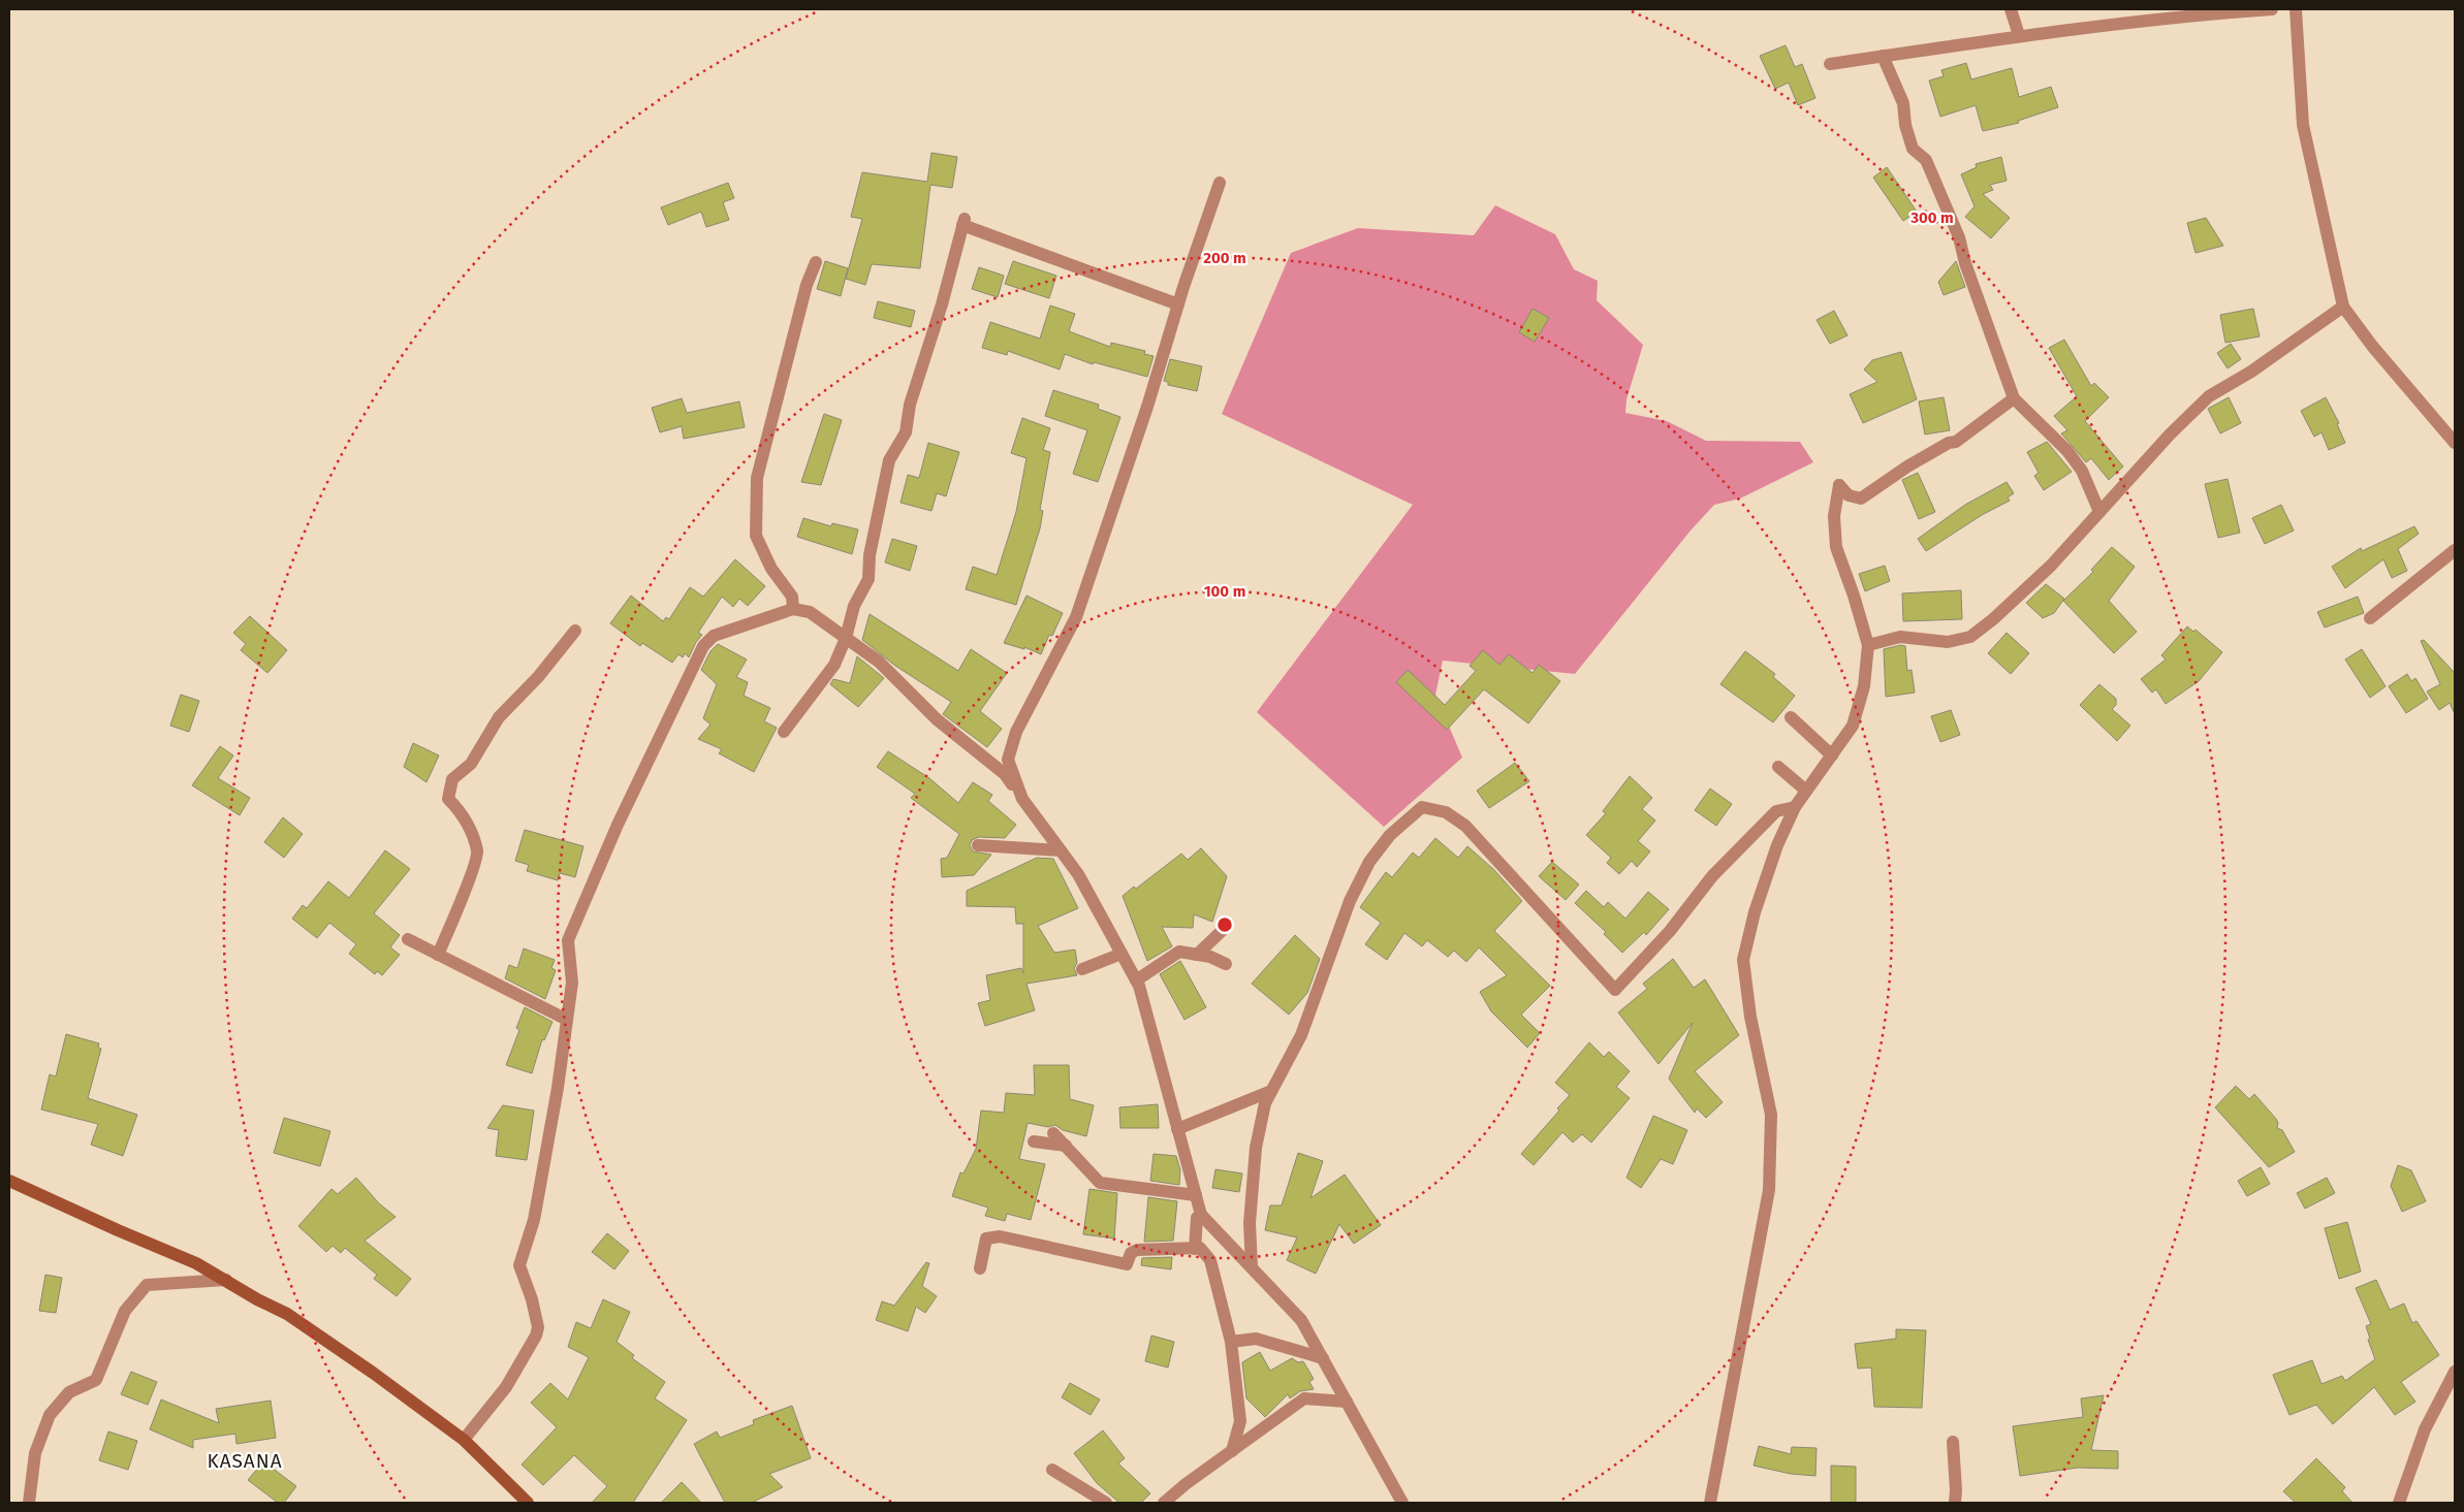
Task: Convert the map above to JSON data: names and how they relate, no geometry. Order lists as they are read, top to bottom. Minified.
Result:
{"districts":["KASANA"],"rings":["300 m","200 m","100 m"]}
